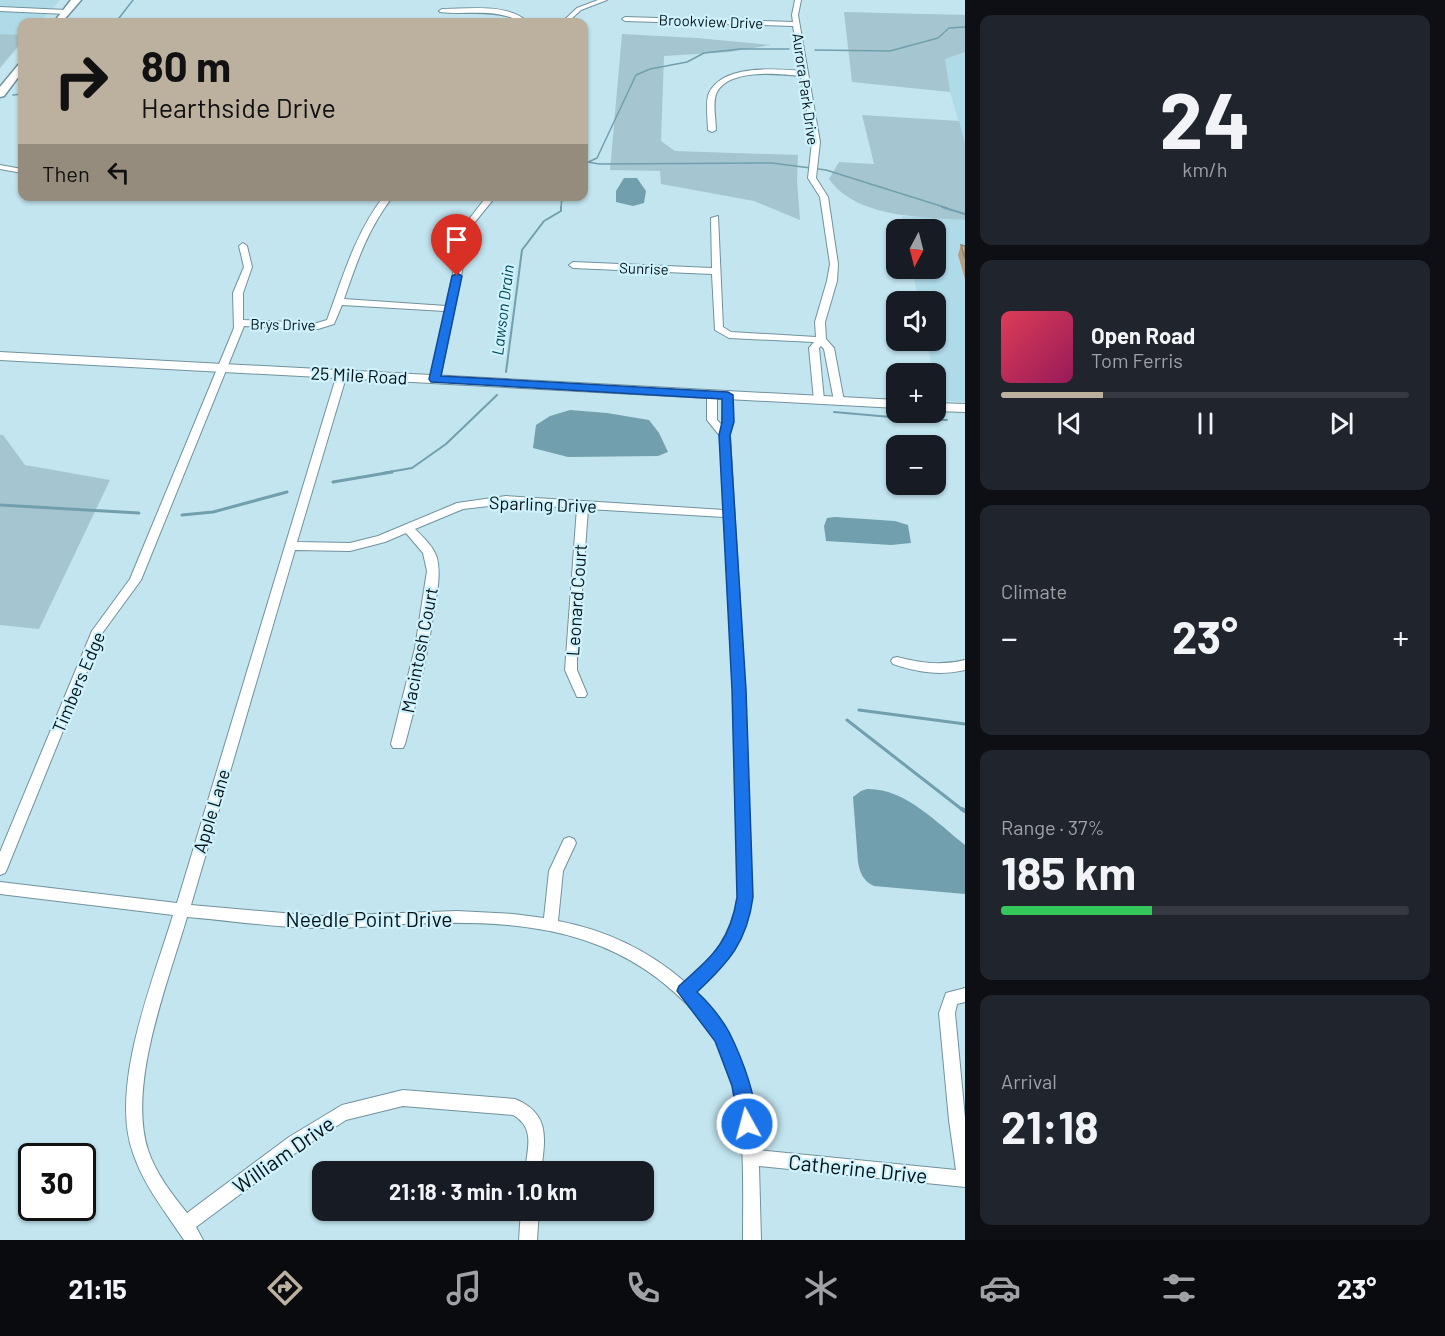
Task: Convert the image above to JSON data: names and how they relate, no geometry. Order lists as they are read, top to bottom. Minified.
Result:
{"streets":{"street":["Brookview Drive","Aurora Park Drive","Sunrise","Brys Drive","25 Mile Road","Sparling Drive","Leonard Court","Macintosh Court","Timbers Edge","Apple Lane","Needle Point Drive","William Drive","Catherine Drive"]},"crossings":[["Brookview Drive","Aurora Park Drive"],["Brys Drive","Timbers Edge"],["25 Mile Road","Timbers Edge"],["25 Mile Road","Apple Lane"],["Sparling Drive","Leonard Court"],["Sparling Drive","Macintosh Court"],["Sparling Drive","Apple Lane"],["Apple Lane","Needle Point Drive"],["Apple Lane","William Drive"],["Needle Point Drive","Catherine Drive"]],"water":["Lawson Drain"],"north":"bottom","page":{"tile":[["24","km/h"],"Climate",["Range · 37%","185 km"],["Arrival","21:18"]],"turn":["80 m","Hearthside Drive"],"then":"Then","map_buttons":["+","−"],"song":["Open Road","Tom Ferris"],"heat":["−","23°","+"],"limit":"30","trip":"21:18 · 3 min · 1.0 km","tabs":["21:15","23°"]}}
